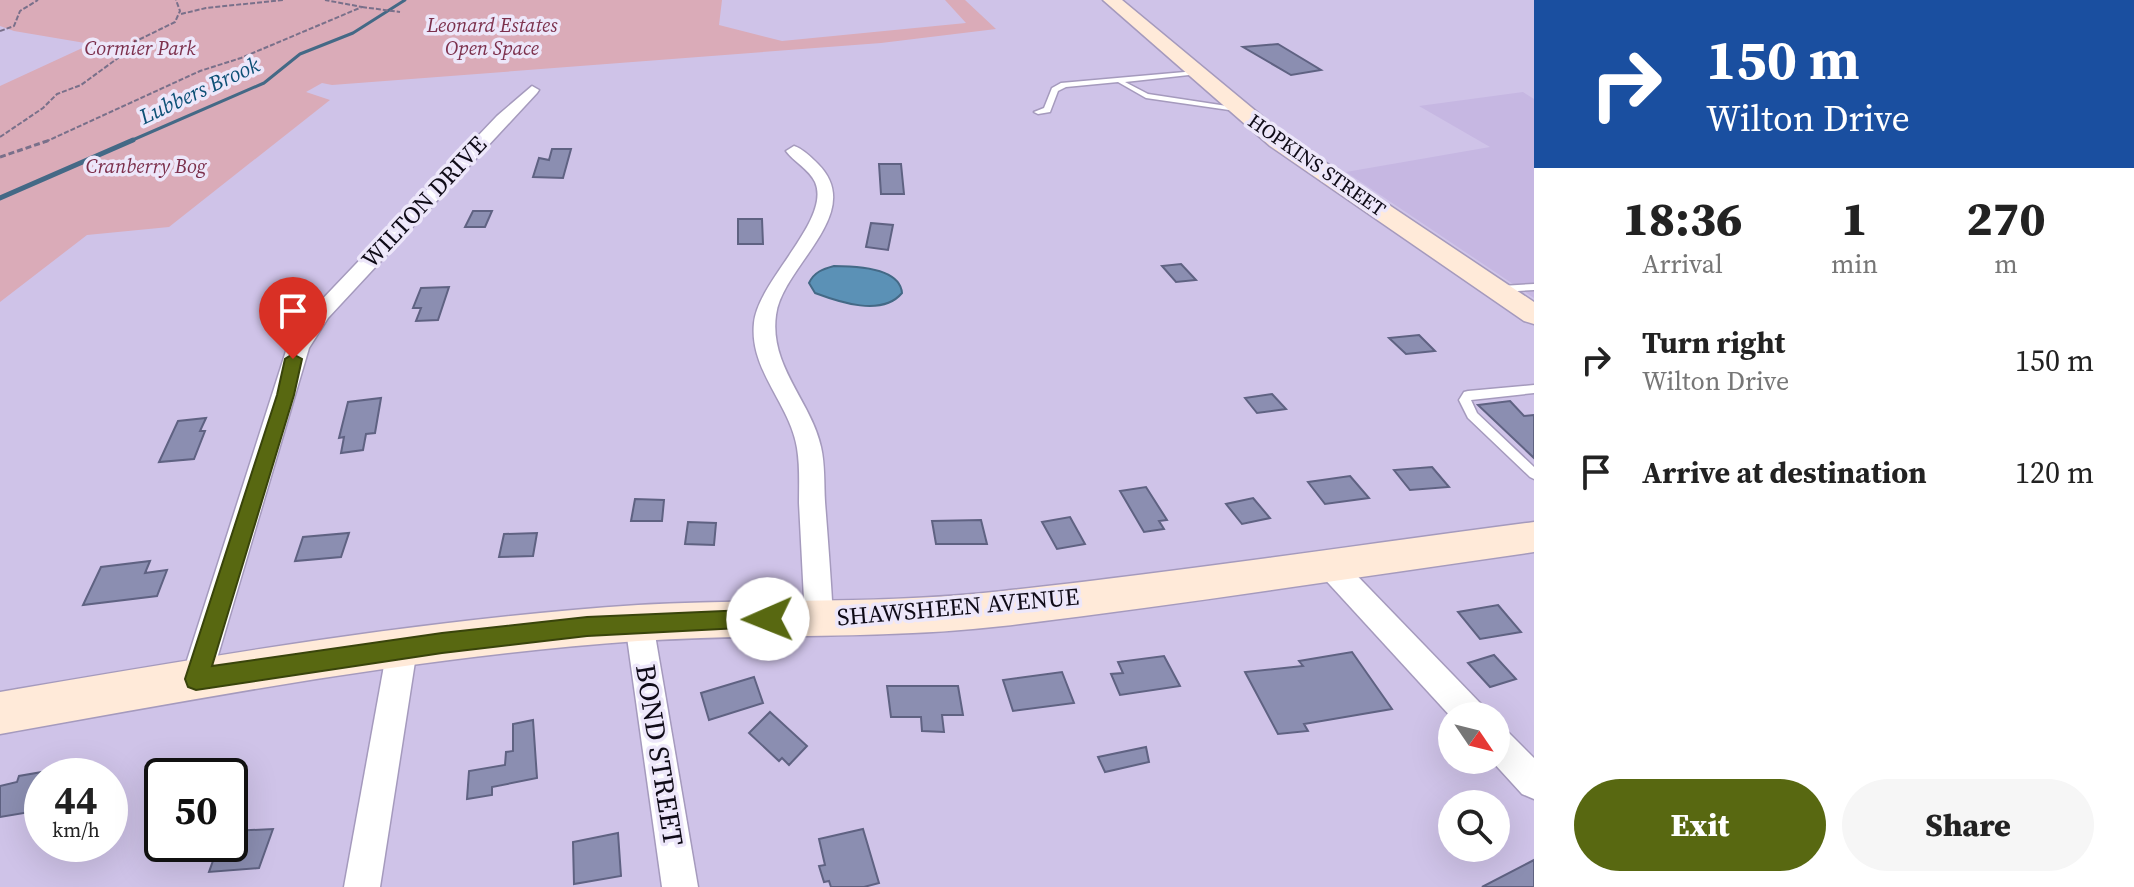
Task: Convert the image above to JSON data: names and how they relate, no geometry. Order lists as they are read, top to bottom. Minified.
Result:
{"streets":{"main road":["HOPKINS STREET","SHAWSHEEN AVENUE"],"street":["WILTON DRIVE","BOND STREET"]},"crossings":[["WILTON DRIVE","SHAWSHEEN AVENUE"],["SHAWSHEEN AVENUE","BOND STREET"]],"water":["Lubbers Brook"],"parks":["Leonard Estates Open Space","Cormier Park","Cranberry Bog"],"north":"bottom right","page":{"turn":["150 m","Wilton Drive"],"eta":["18:36","Arrival","1","min","270","m"],"list":[{"name":"Turn right","note":"Wilton Drive","value":"150 m"},{"name":"Arrive at destination","value":"120 m"}],"speed":"44 km/h","limit":"50","buttons":["Exit","Share"]}}
